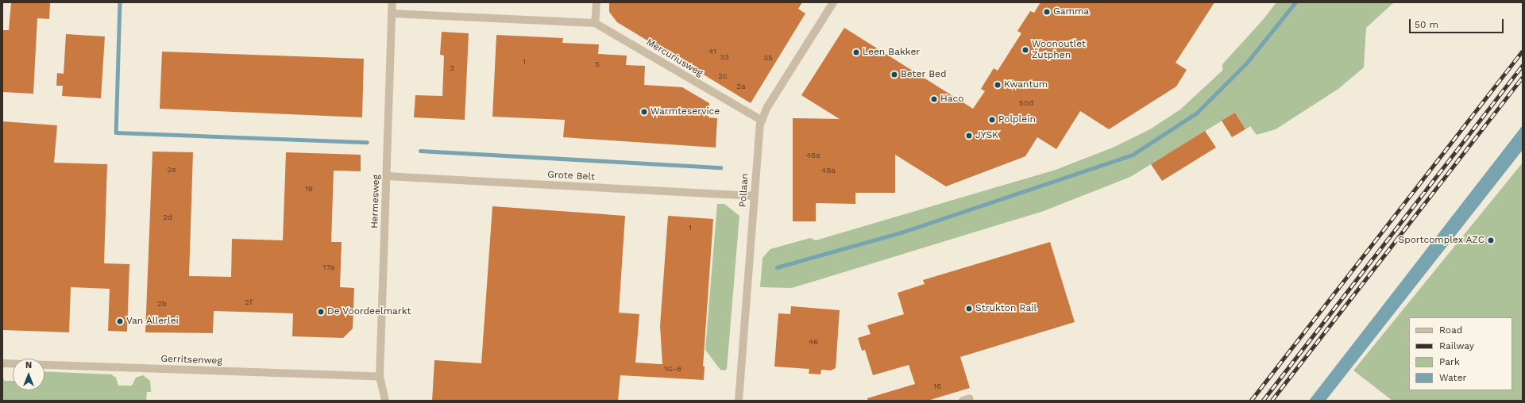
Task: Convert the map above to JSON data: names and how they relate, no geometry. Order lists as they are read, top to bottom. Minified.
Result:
{"streets":{"street":["Mercuriusweg","Grote Belt","Pollaan","Hermesweg","Gerritsenweg"]},"crossings":[["Mercuriusweg","Pollaan"],["Grote Belt","Pollaan"],["Grote Belt","Hermesweg"],["Hermesweg","Gerritsenweg"]],"places":["Gamma","Woonoutlet Zutphen","Leen Bakker","Beter Bed","Kwantum","Haco","Warmteservice","Polplein","JYSK","Sportcomplex AZC","Strukton Rail","De Voordeelmarkt","Van Allerlei"],"house_numbers":["41","33","35","1","5","3","2c","2a","50d","48e","2e","48a","19","2d","1","17a","2f","2b","46","1G-6","16"],"legend":["Road","Railway","Park","Water"],"scale_bar":"50 m","north":"top"}
